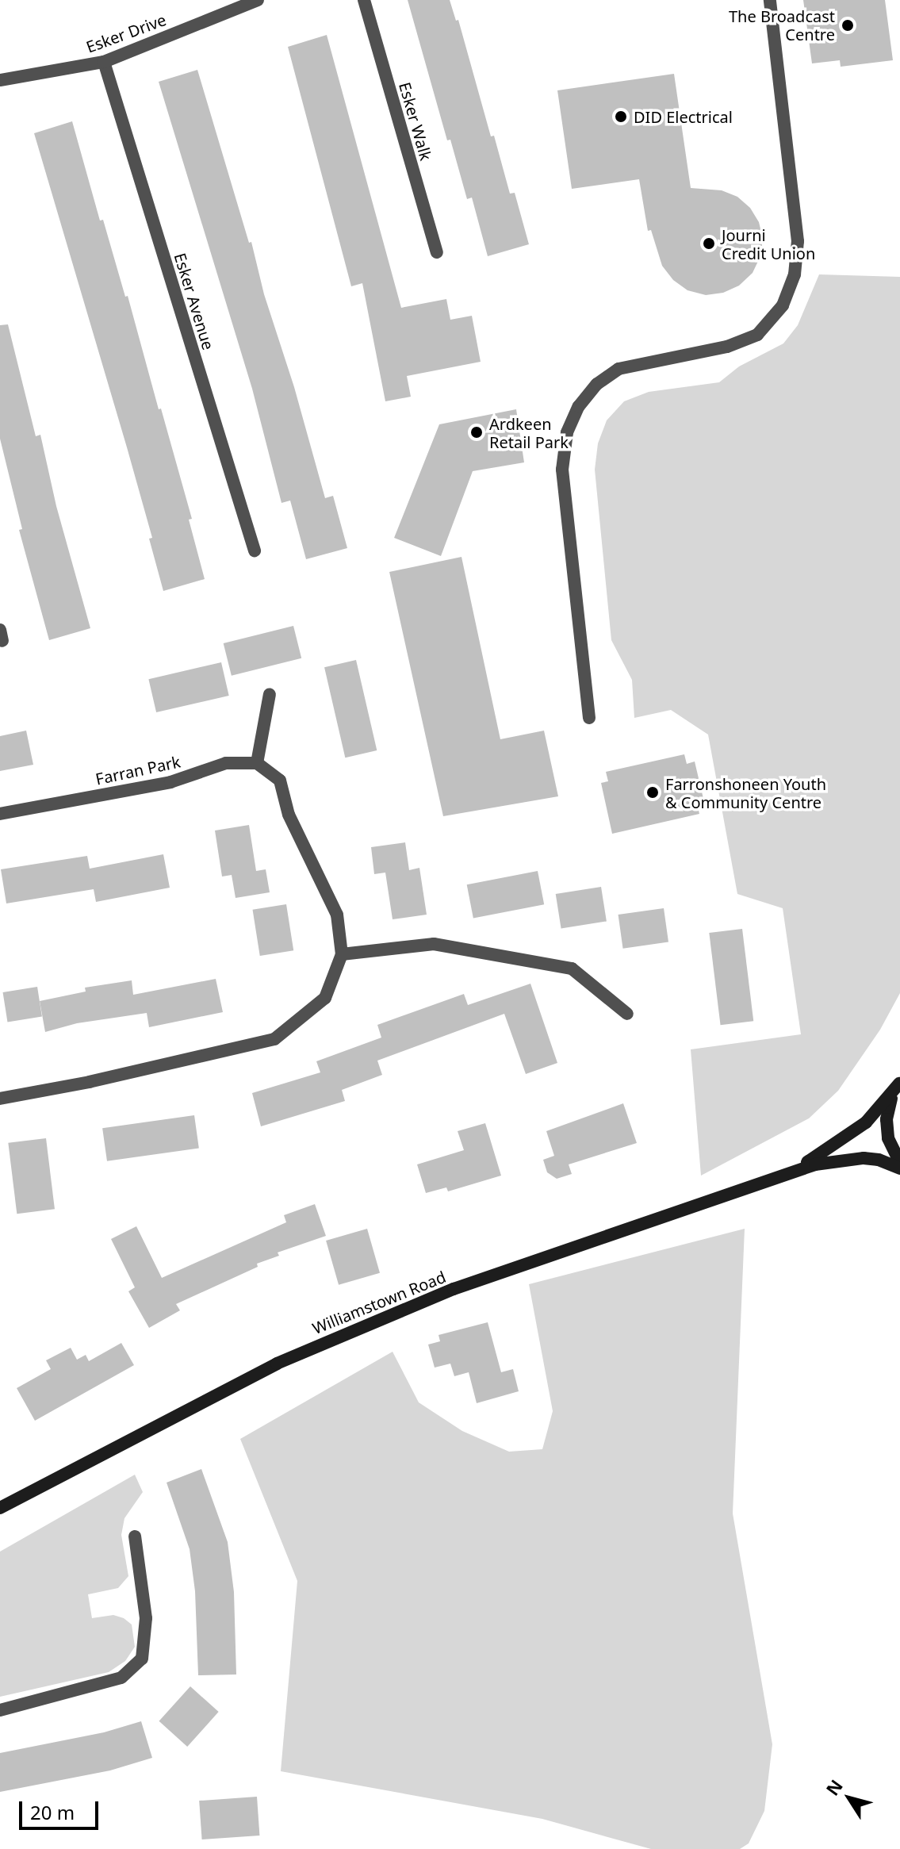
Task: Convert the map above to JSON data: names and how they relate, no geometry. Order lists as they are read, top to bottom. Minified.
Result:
{"streets":{"street":["Esker Drive","Esker Walk","Esker Avenue","Farran Park","Williamstown Road"]},"crossings":[["Esker Drive","Esker Avenue"]],"places":["The Broadcast Centre","DID Electrical","Journi Credit Union","Ardkeen Retail Park","Farronshoneen Youth & Community Centre"],"scale_bar":"20 m","north":"top left"}
